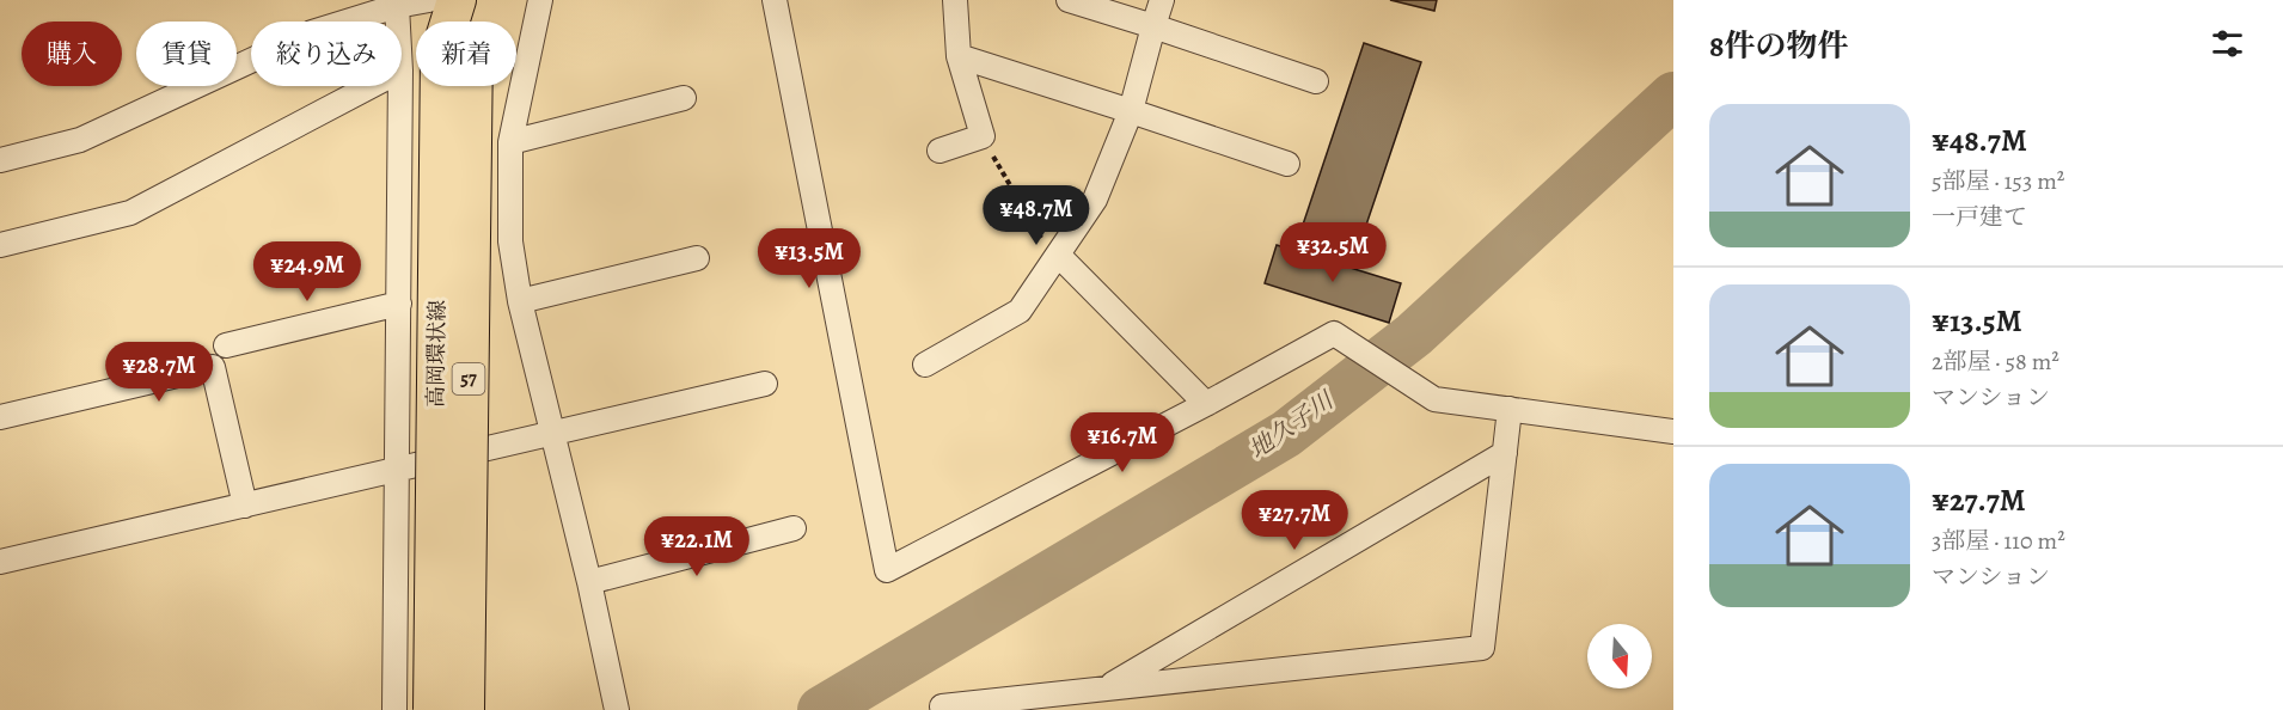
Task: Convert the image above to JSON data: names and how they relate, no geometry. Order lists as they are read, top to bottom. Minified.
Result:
{"streets":{"main road":["高岡環状線","57"]},"water":["地久子川"],"north":"bottom","page":{"heading":"8件の物件","chip":["購入","賃貸","絞り込み","新着"],"list":[{"name":"¥48.7M","note":"5部屋 · 153 m² · 一戸建て"},{"name":"¥13.5M","note":"2部屋 · 58 m² · マンション"},{"name":"¥27.7M","note":"3部屋 · 110 m² · マンション"}],"price":["¥48.7M","¥32.5M","¥13.5M","¥24.9M","¥28.7M","¥16.7M","¥27.7M","¥22.1M"]}}
